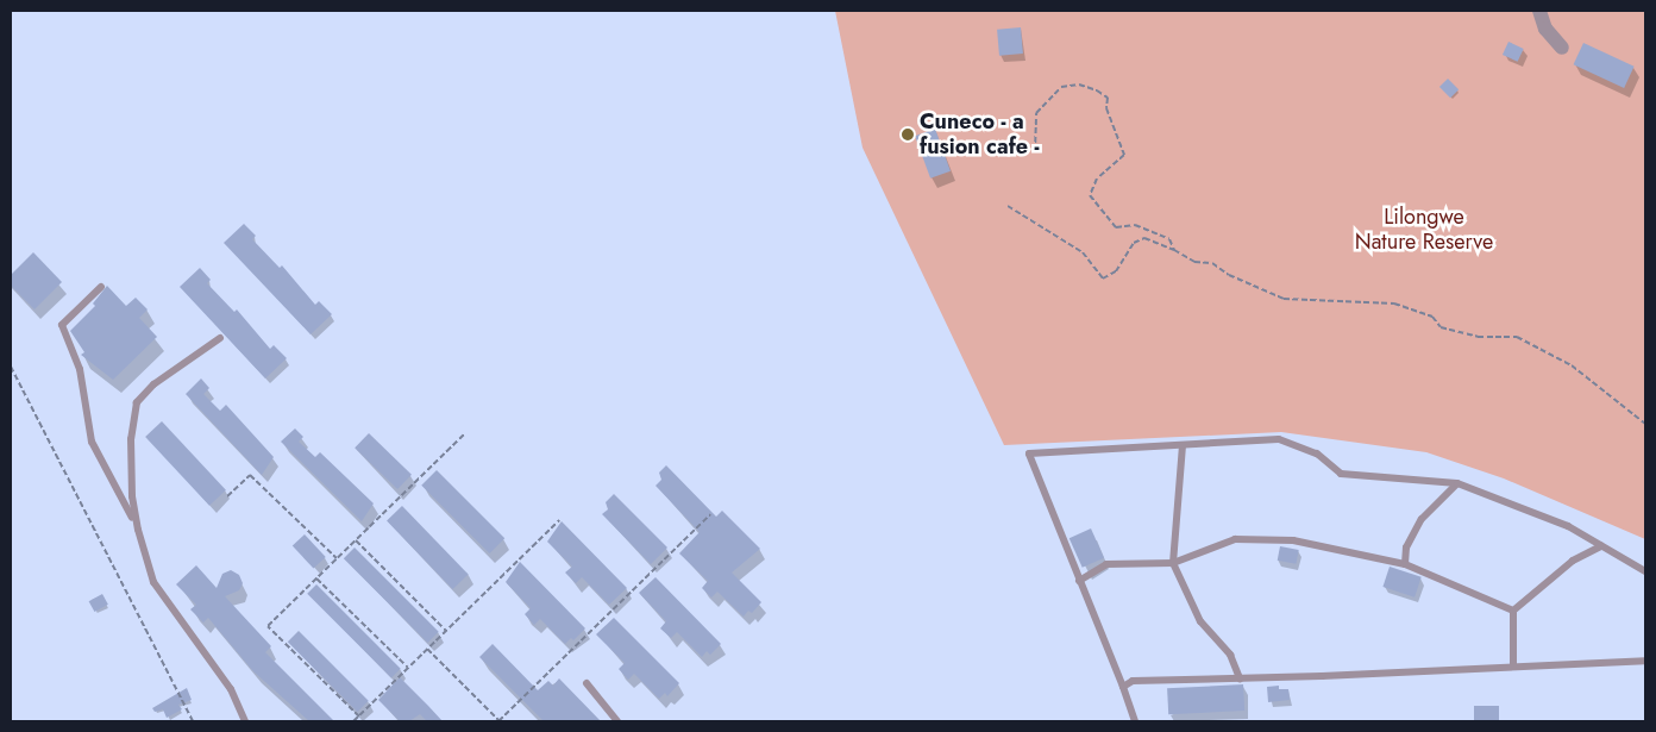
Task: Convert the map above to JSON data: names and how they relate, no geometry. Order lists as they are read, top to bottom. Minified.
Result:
{"parks":["Lilongwe Nature Reserve"],"places":["Cuneco - a fusion cafe -"]}
